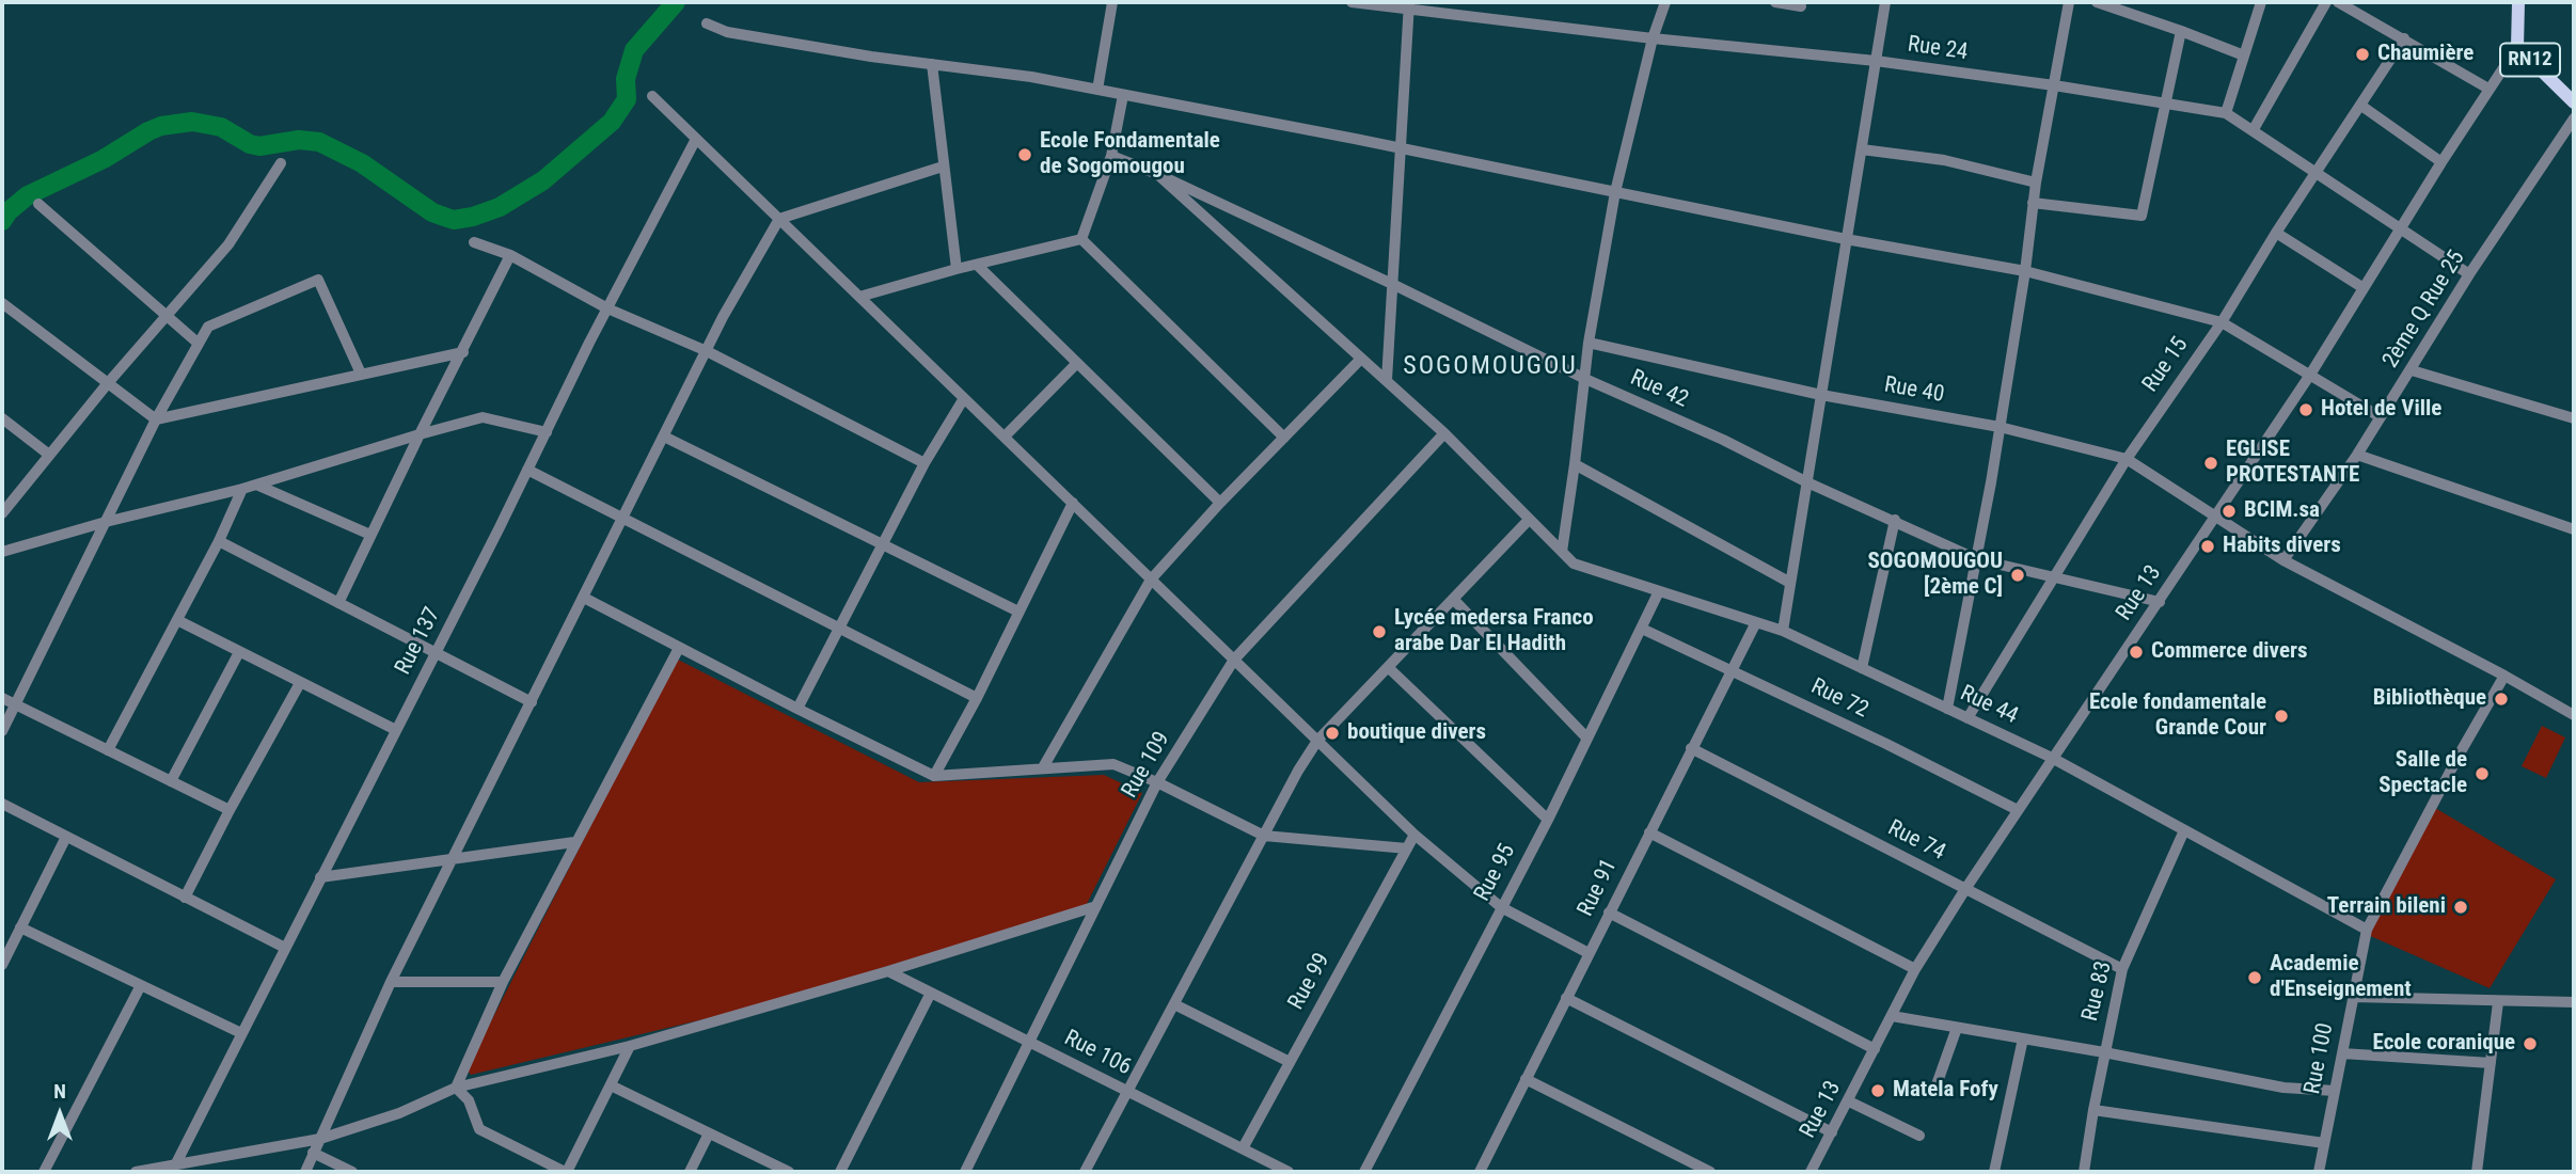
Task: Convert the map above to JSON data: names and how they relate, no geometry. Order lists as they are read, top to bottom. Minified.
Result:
{"streets":{"main road":["RN12"],"street":["Rue 24","2ème Q Rue 25","Rue 15","Rue 42","Rue 40","Rue 13","Rue 137","Rue 72","Rue 44","Rue 109","Rue 74","Rue 95","Rue 91","Rue 99","Rue 83","Rue 106","Rue 100"]},"crossings":[["Rue 24","2ème Q Rue 25"],["Rue 24","Rue 15"],["Rue 24","Rue 13"],["RN12","Rue 13"],["2ème Q Rue 25","Rue 40"],["Rue 15","Rue 42"],["Rue 15","Rue 40"],["Rue 15","Rue 44"],["Rue 42","Rue 13"],["Rue 42","Rue 44"],["Rue 42","Rue 109"],["Rue 40","Rue 13"],["Rue 40","Rue 100"],["Rue 13","Rue 72"],["Rue 13","Rue 44"],["Rue 13","Rue 74"],["Rue 72","Rue 95"],["Rue 72","Rue 91"],["Rue 44","Rue 95"],["Rue 44","Rue 91"],["Rue 44","Rue 83"],["Rue 44","Rue 100"],["Rue 109","Rue 106"],["Rue 74","Rue 91"],["Rue 74","Rue 83"],["Rue 99","Rue 106"]],"districts":["SOGOMOUGOU"],"places":["Chaumière","Ecole Fondamentale de Sogomougou","Hotel de Ville","EGLISE PROTESTANTE","BCIM.sa","Habits divers","SOGOMOUGOU [2ème C]","Lycée medersa Franco arabe Dar El Hadith","Commerce divers","Bibliothèque","Ecole fondamentale Grande Cour","boutique divers","Salle de Spectacle","Terrain bileni","Academie d'Enseignement","Ecole coranique","Matela Fofy"],"north":"top"}
